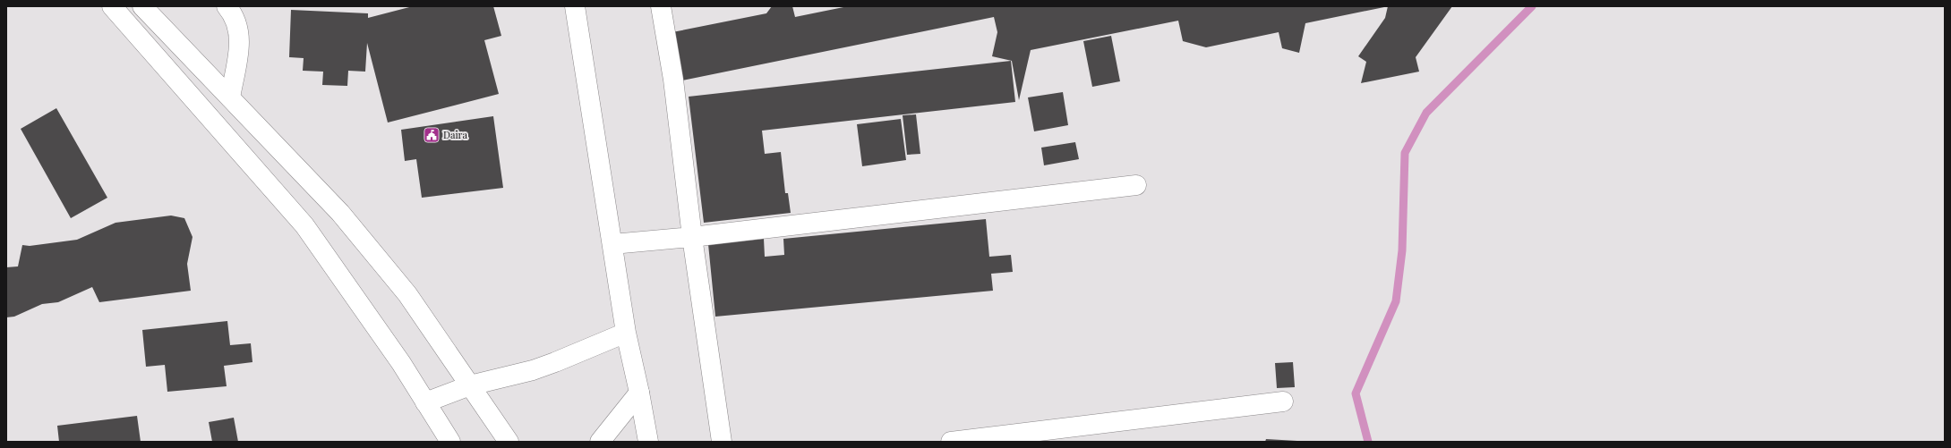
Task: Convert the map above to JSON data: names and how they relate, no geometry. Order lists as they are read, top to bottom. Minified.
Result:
{"places":{"public building":["Daira"]}}
